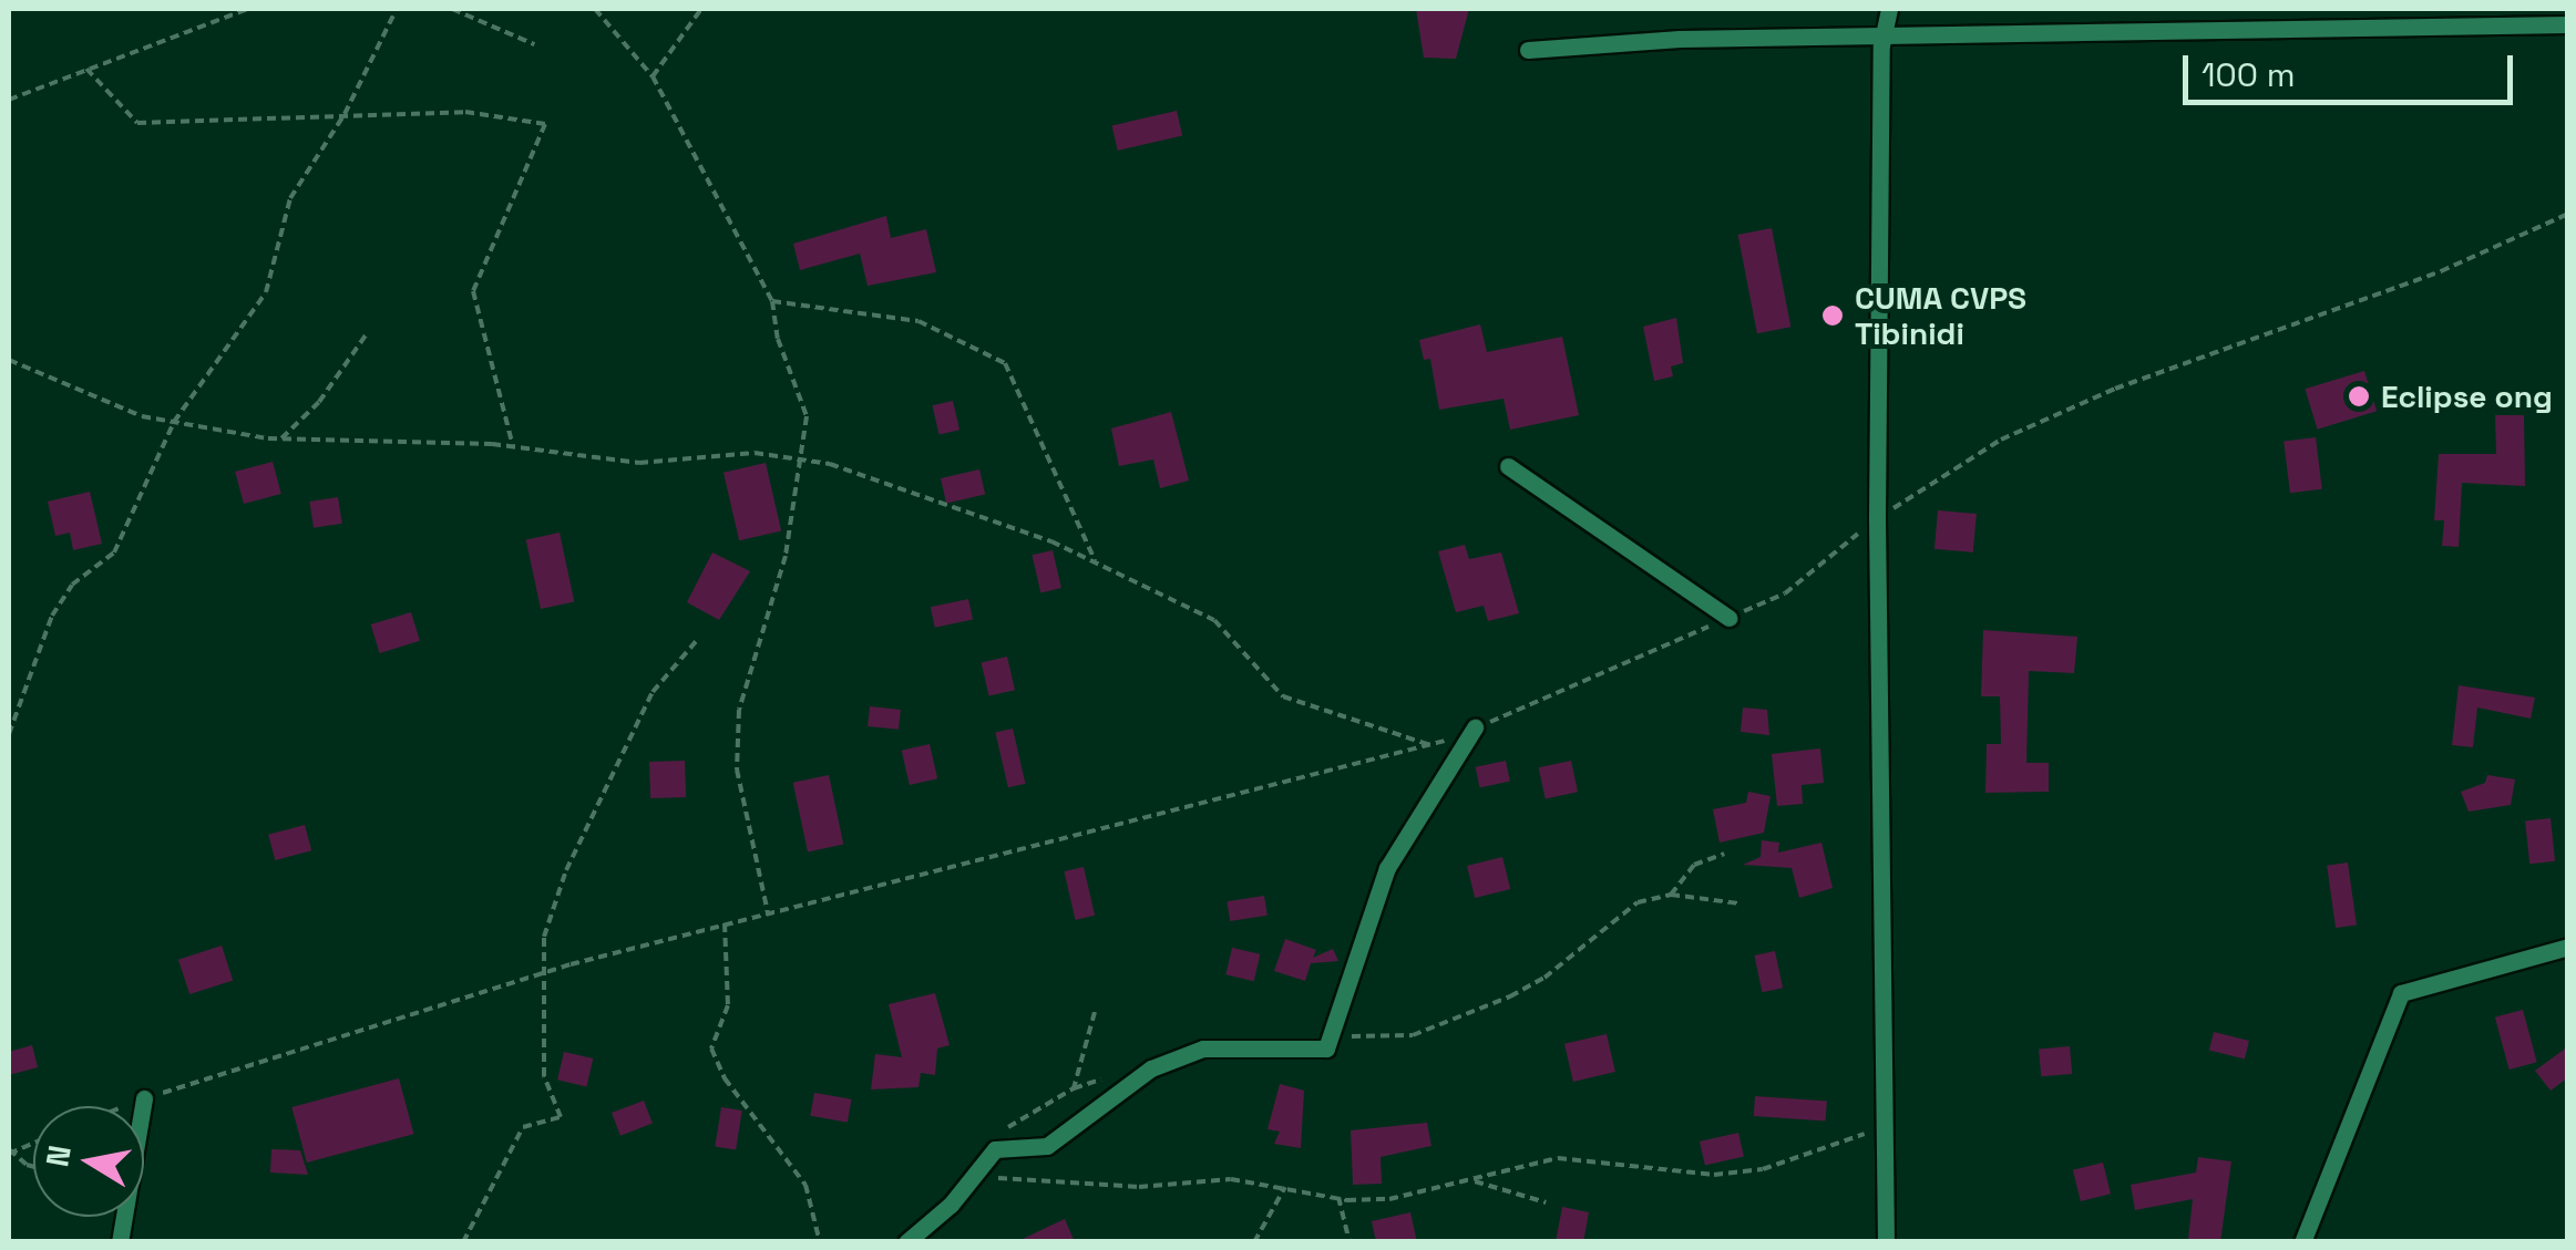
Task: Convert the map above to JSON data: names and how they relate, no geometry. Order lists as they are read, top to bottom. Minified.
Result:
{"places":["CUMA CVPS Tibinidi","Eclipse ong"],"scale_bar":"100 m","north":"left"}
